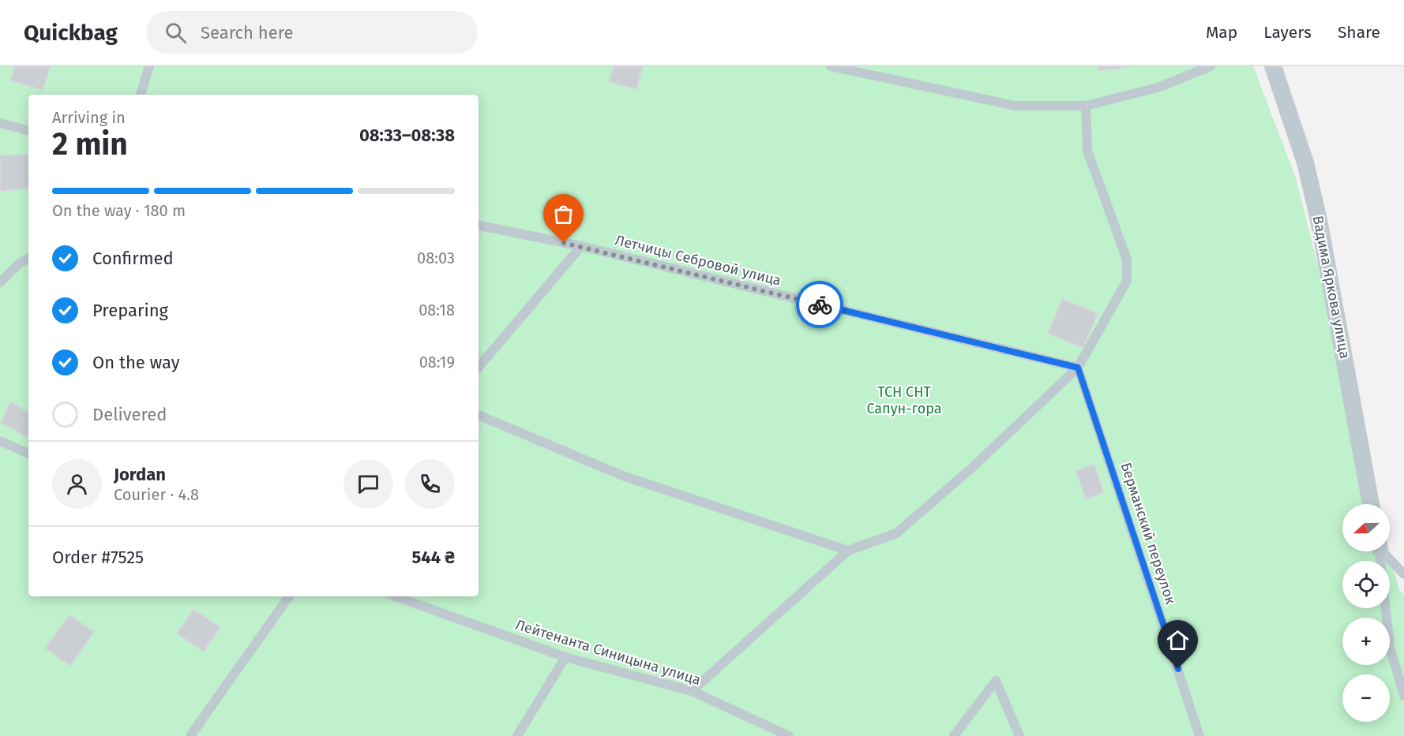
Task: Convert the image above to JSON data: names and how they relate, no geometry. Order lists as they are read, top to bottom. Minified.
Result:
{"streets":{"street":["Вадима Яркова улица"],"lane":["Летчицы Себровой улица","Берманский переулок","Лейтенанта Синицына улица"]},"crossings":[["Летчицы Себровой улица","Берманский переулок"]],"parks":["ТСН СНТ Сапун-гора"],"north":"left","page":{"header":"Quickbag","search":"Search here","nav":["Map","Layers","Share"],"heading":["2 min","Arriving in","08:33–08:38"],"panel":["Jordan","Courier · 4.8","Order #7525","544 ₴"],"bar":"On the way · 180 m","list":[["Confirmed","08:03"],["Preparing","08:18"],["On the way","08:19"],"Delivered"],"map_buttons":["+","−"]}}
